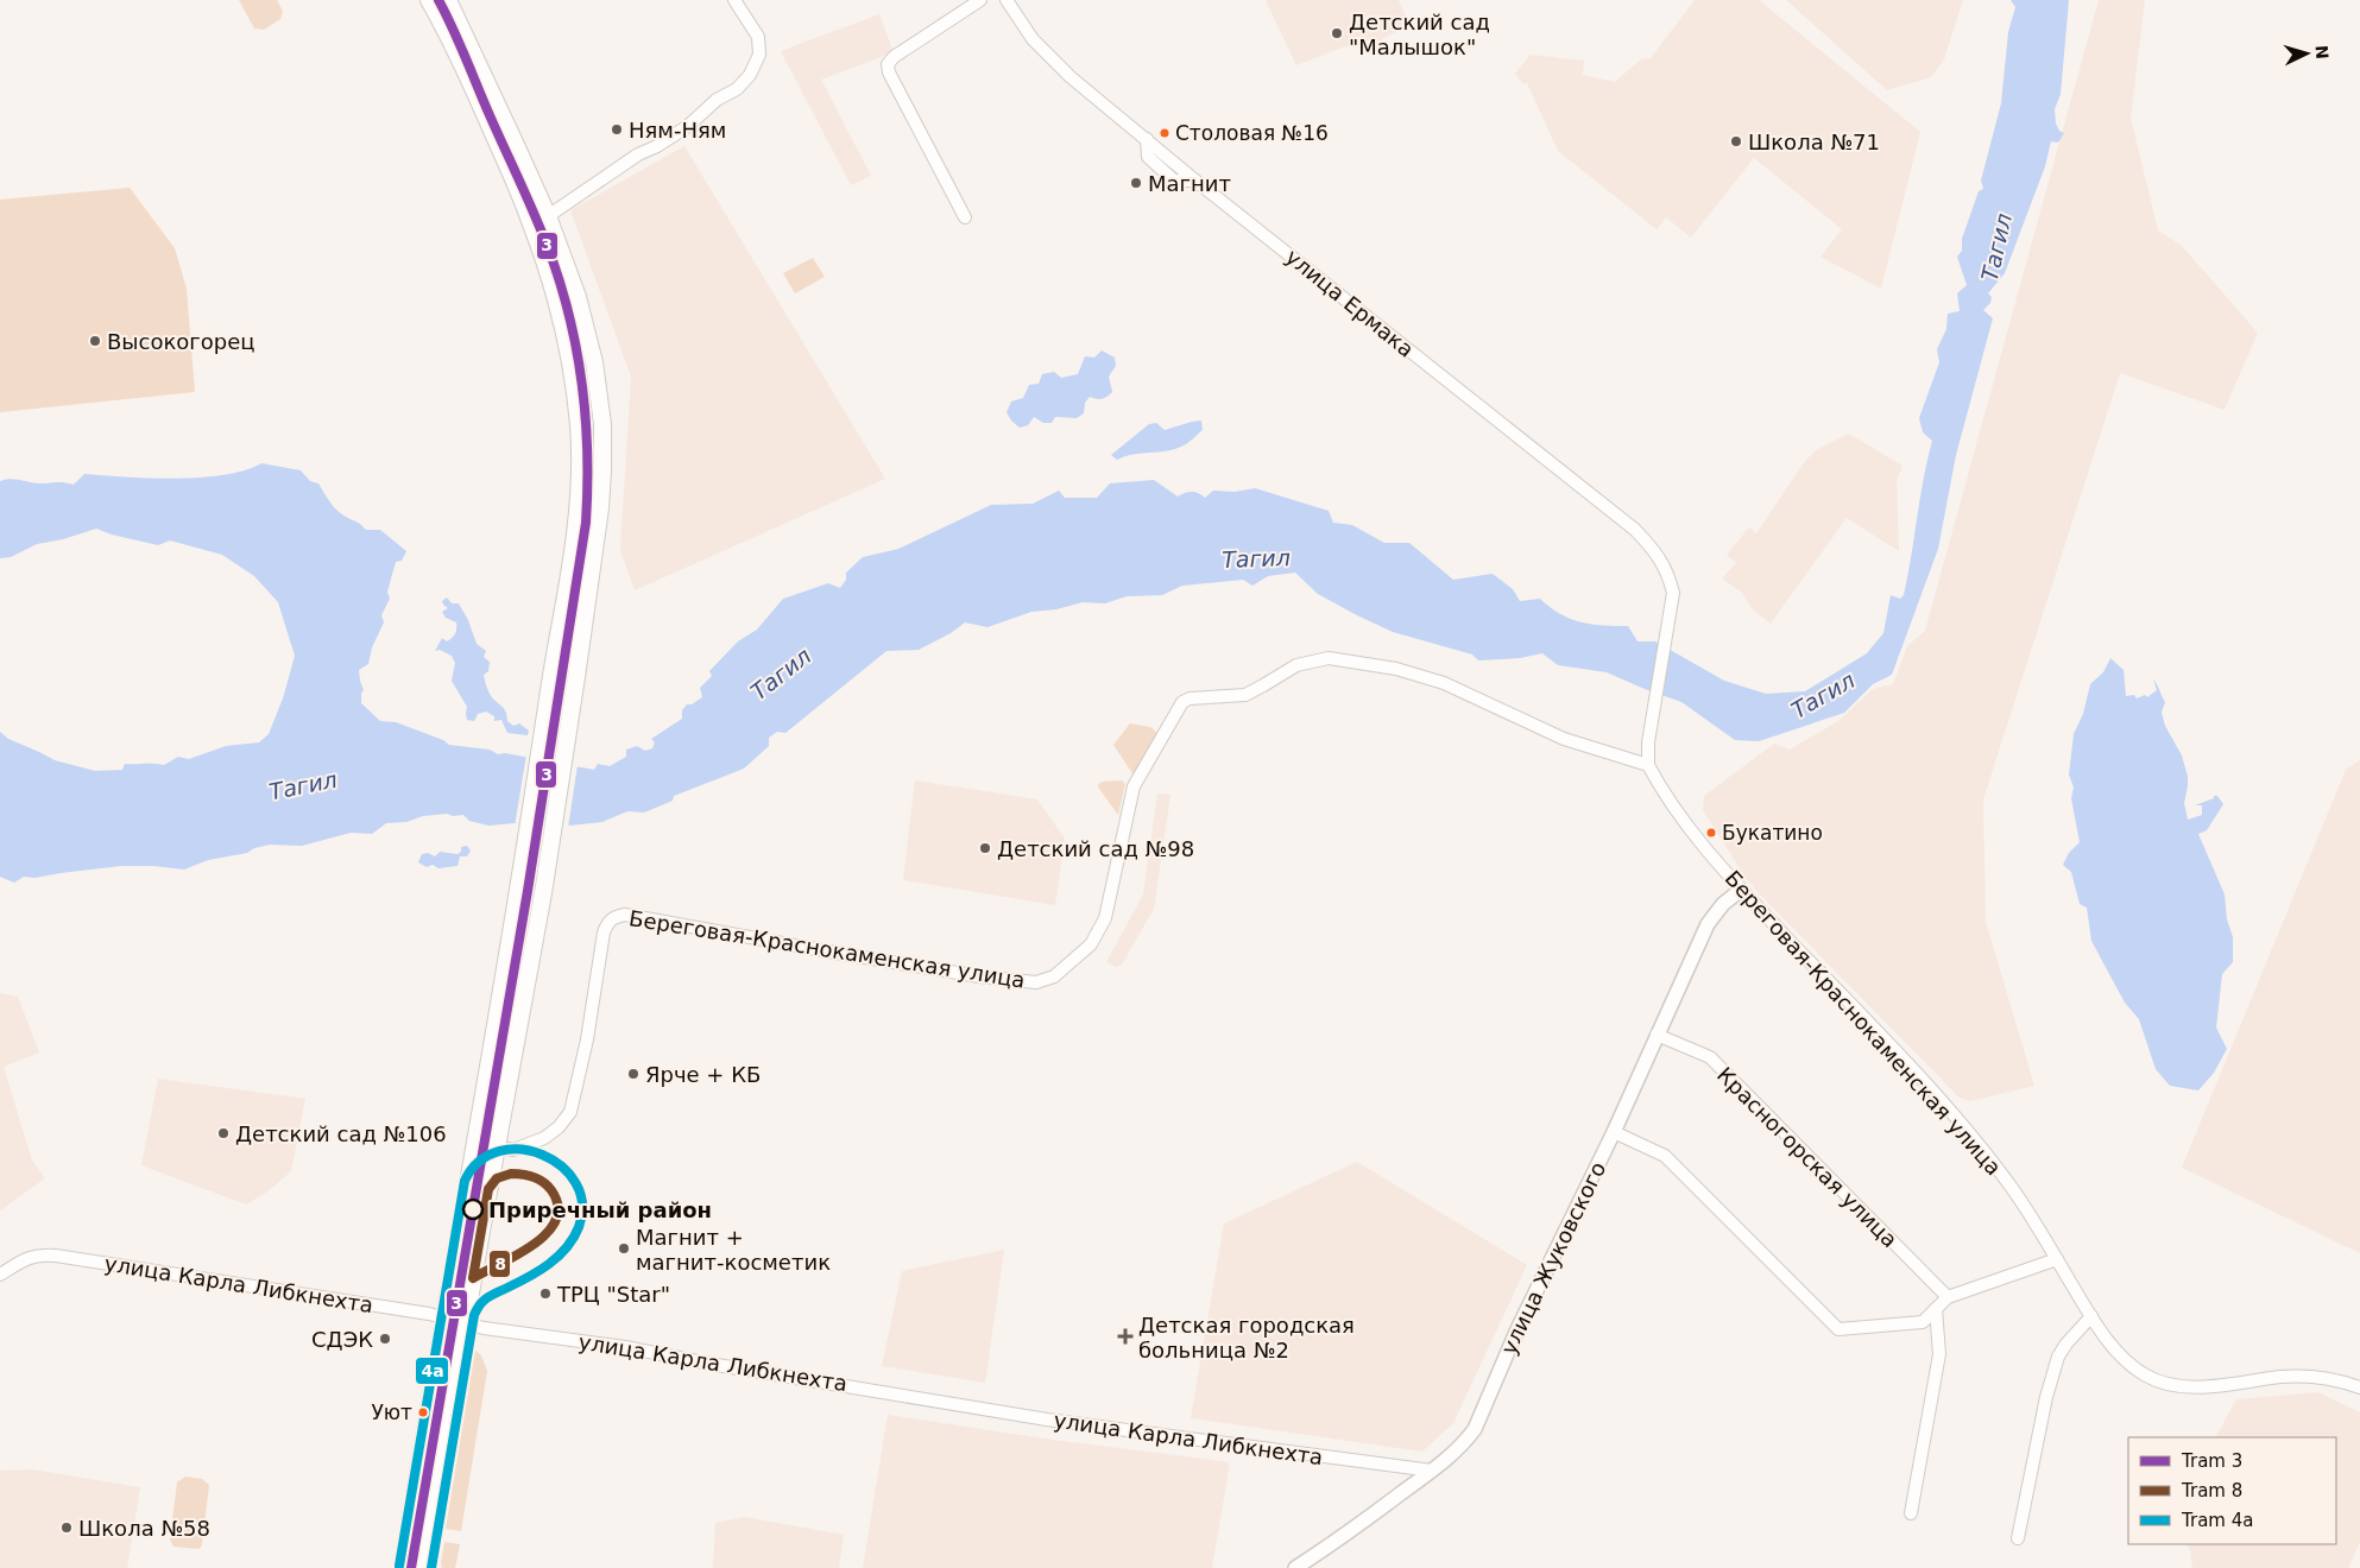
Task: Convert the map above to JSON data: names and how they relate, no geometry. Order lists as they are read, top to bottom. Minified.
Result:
{"streets":{"street":["улица Ермака","Береговая-Краснокаменская улица","Красногорская улица","улица Жуковского","улица Карла Либкнехта"]},"crossings":[["улица Ермака","Береговая-Краснокаменская улица"],["Береговая-Краснокаменская улица","улица Жуковского"],["Красногорская улица","улица Жуковского"],["улица Жуковского","улица Карла Либкнехта"]],"water":["Тагил"],"places":{"other":["Детский сад \"Малышок\"","Ням-Ням","Столовая №16","Школа №71","Магнит","Высокогорец","Букатино","Детский сад №98","Ярче + КБ","Детский сад №106","Приречный район","Магнит + магнит-косметик","ТРЦ \"Star\"","СДЭК","Уют","Школа №58"],"health":["Детская городская больница №2"]},"lines":["tram line 3","tram line 4а","tram line 8"],"legend":["Tram 3","Tram 8","Tram 4а"],"north":"right"}
